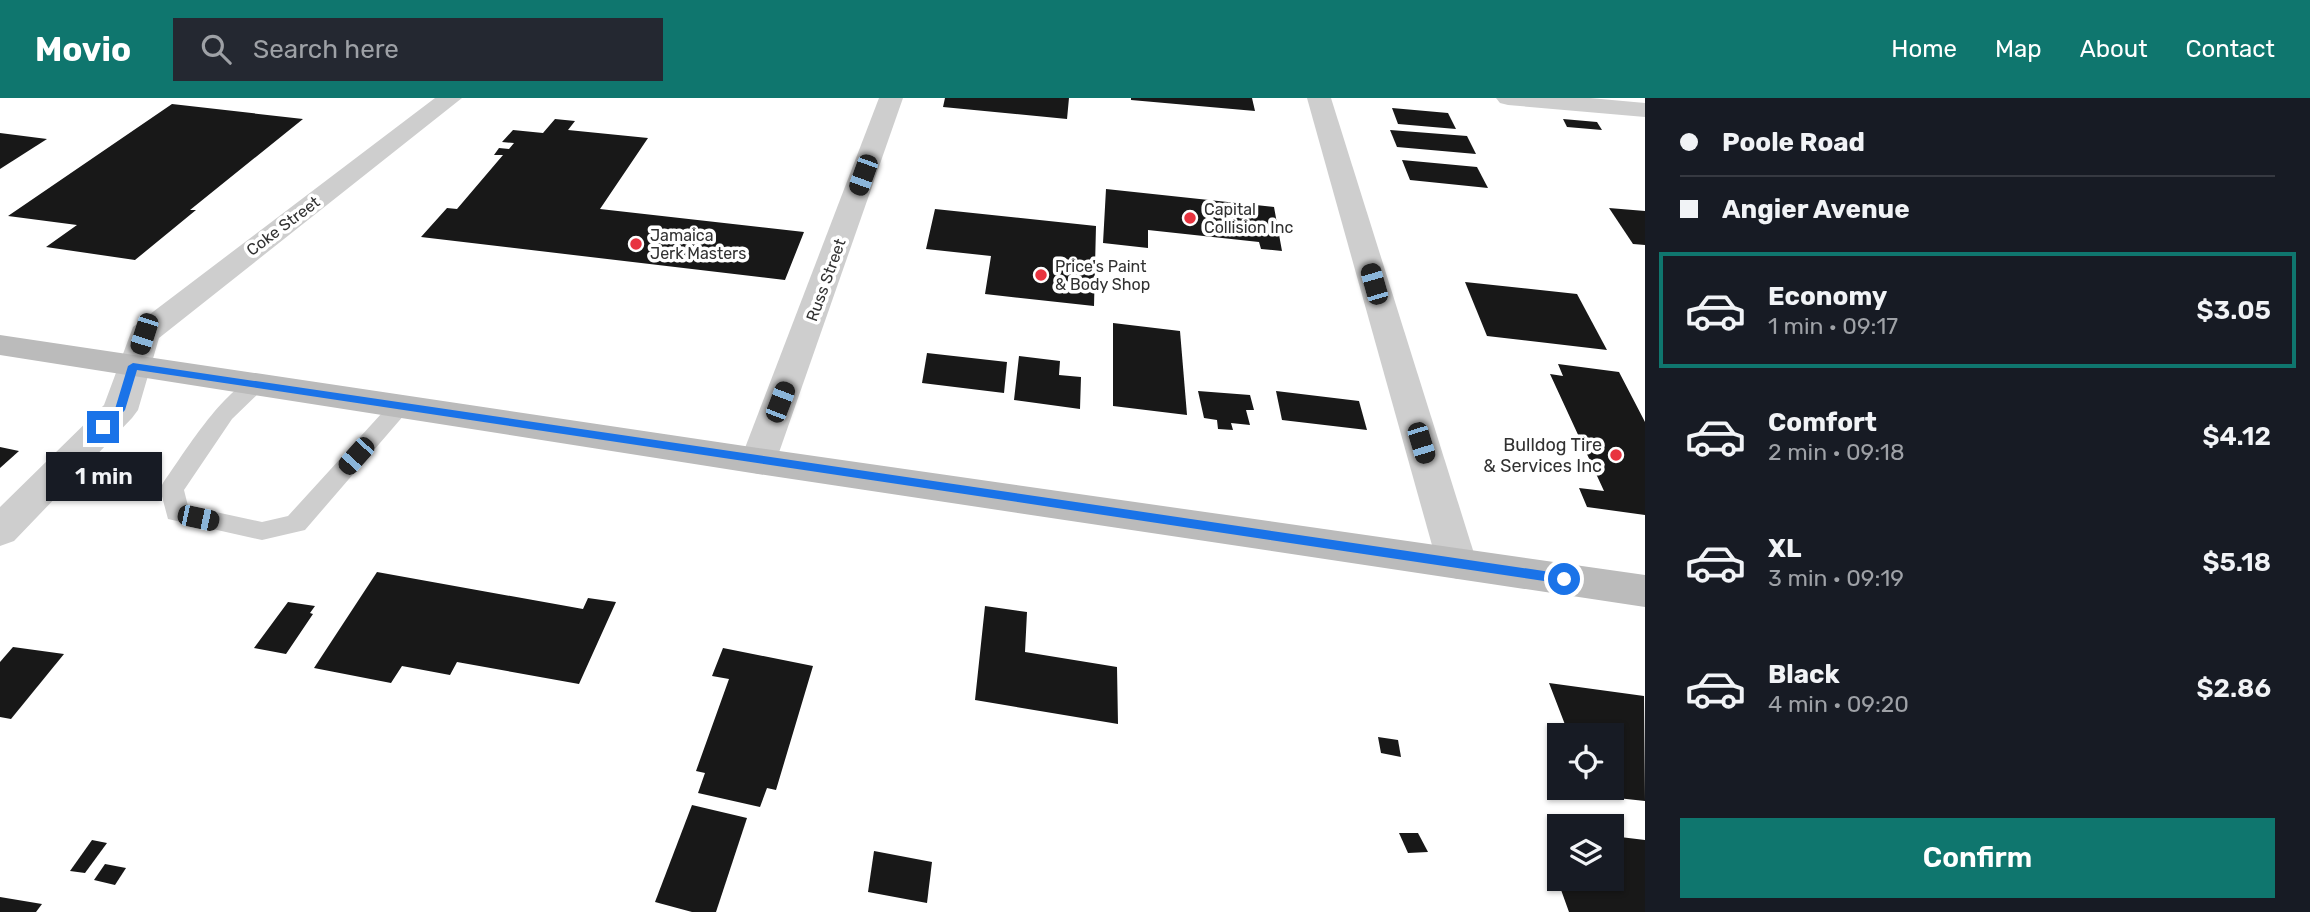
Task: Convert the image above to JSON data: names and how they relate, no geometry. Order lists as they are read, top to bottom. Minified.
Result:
{"streets":{"street":["Coke Street","Russ Street"]},"places":["Capital Collision Inc","Jamaica Jerk Masters","Price's Paint & Body Shop","Bulldog Tire & Services Inc"],"page":{"header":"Movio","search":"Search here","nav":["Home","Map","About","Contact"],"banner":["Poole Road","Angier Avenue"],"list":[{"name":"Economy","note":"1 min · 09:17","value":"$3.05"},{"name":"Comfort","note":"2 min · 09:18","value":"$4.12"},{"name":"XL","note":"3 min · 09:19","value":"$5.18"},{"name":"Black","note":"4 min · 09:20","value":"$2.86"}],"bubble":"1 min","buttons":"Confirm"}}
